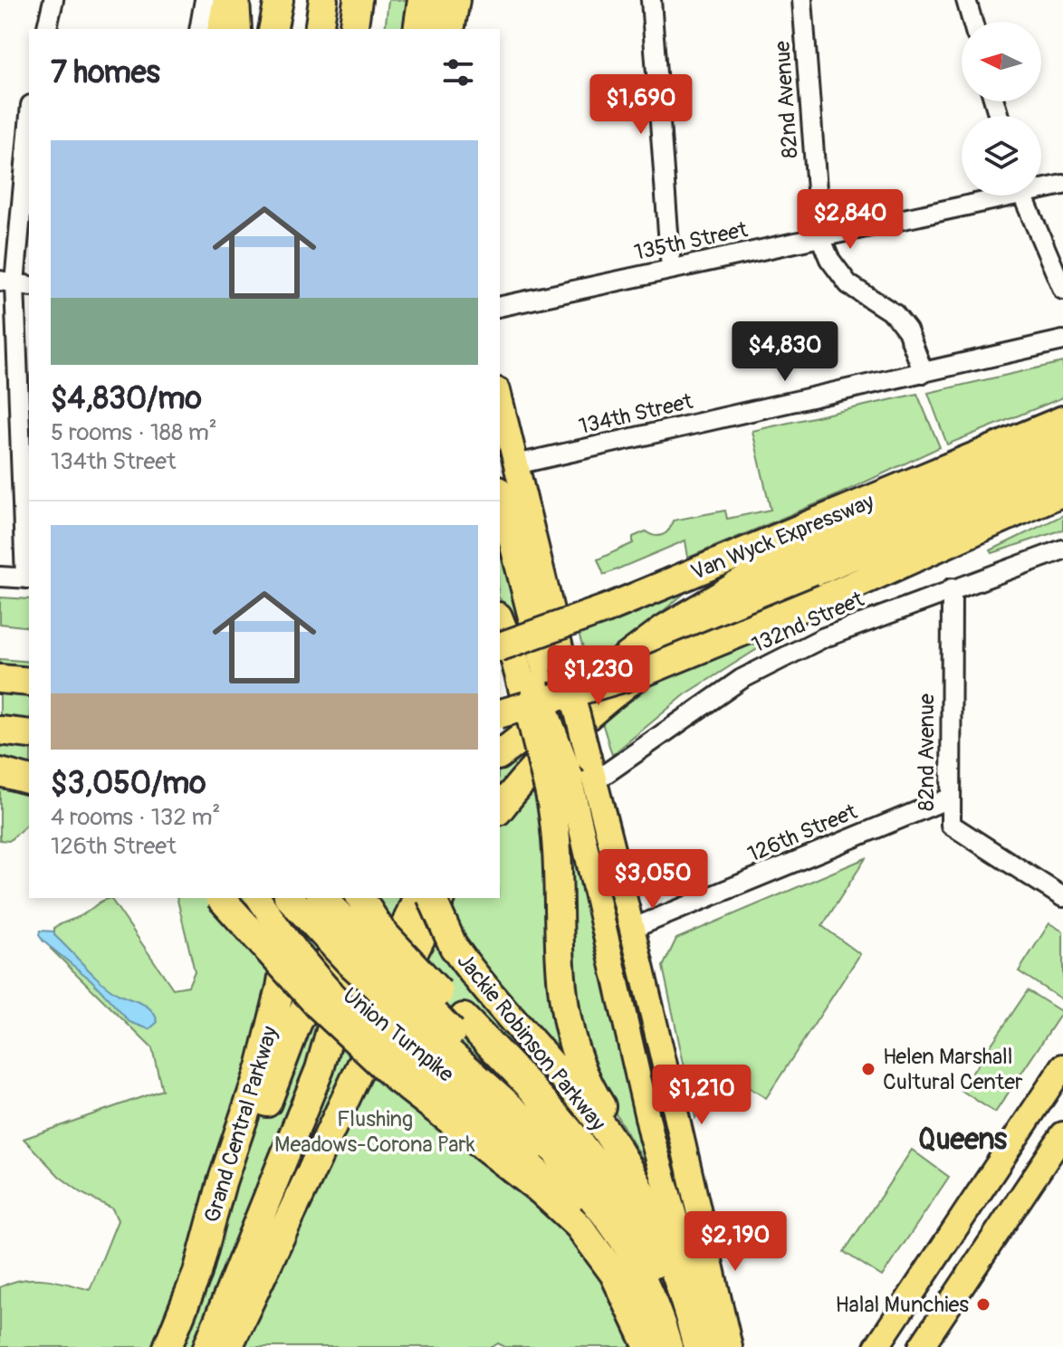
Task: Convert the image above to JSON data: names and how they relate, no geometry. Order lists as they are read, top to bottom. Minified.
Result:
{"streets":{"highway":["Van Wyck Expressway","Jackie Robinson Parkway","Grand Central Parkway"],"main road":["Union Turnpike"],"street":["82nd Avenue","135th Street","134th Street","132nd Street","126th Street"]},"crossings":[["82nd Avenue","135th Street"],["82nd Avenue","134th Street"],["82nd Avenue","132nd Street"],["82nd Avenue","126th Street"],["Union Turnpike","Jackie Robinson Parkway"]],"districts":["Queens"],"parks":["Flushing Meadows-Corona Park"],"places":["Helen Marshall Cultural Center","Halal Munchies"],"north":"left","page":{"heading":"7 homes","price":["$1,690","$2,840","$4,830","$1,230","$3,050","$1,210","$2,190"],"list":[{"name":"$4,830/mo","note":"5 rooms · 188 m² · 134th Street"},{"name":"$3,050/mo","note":"4 rooms · 132 m² · 126th Street"}]}}
